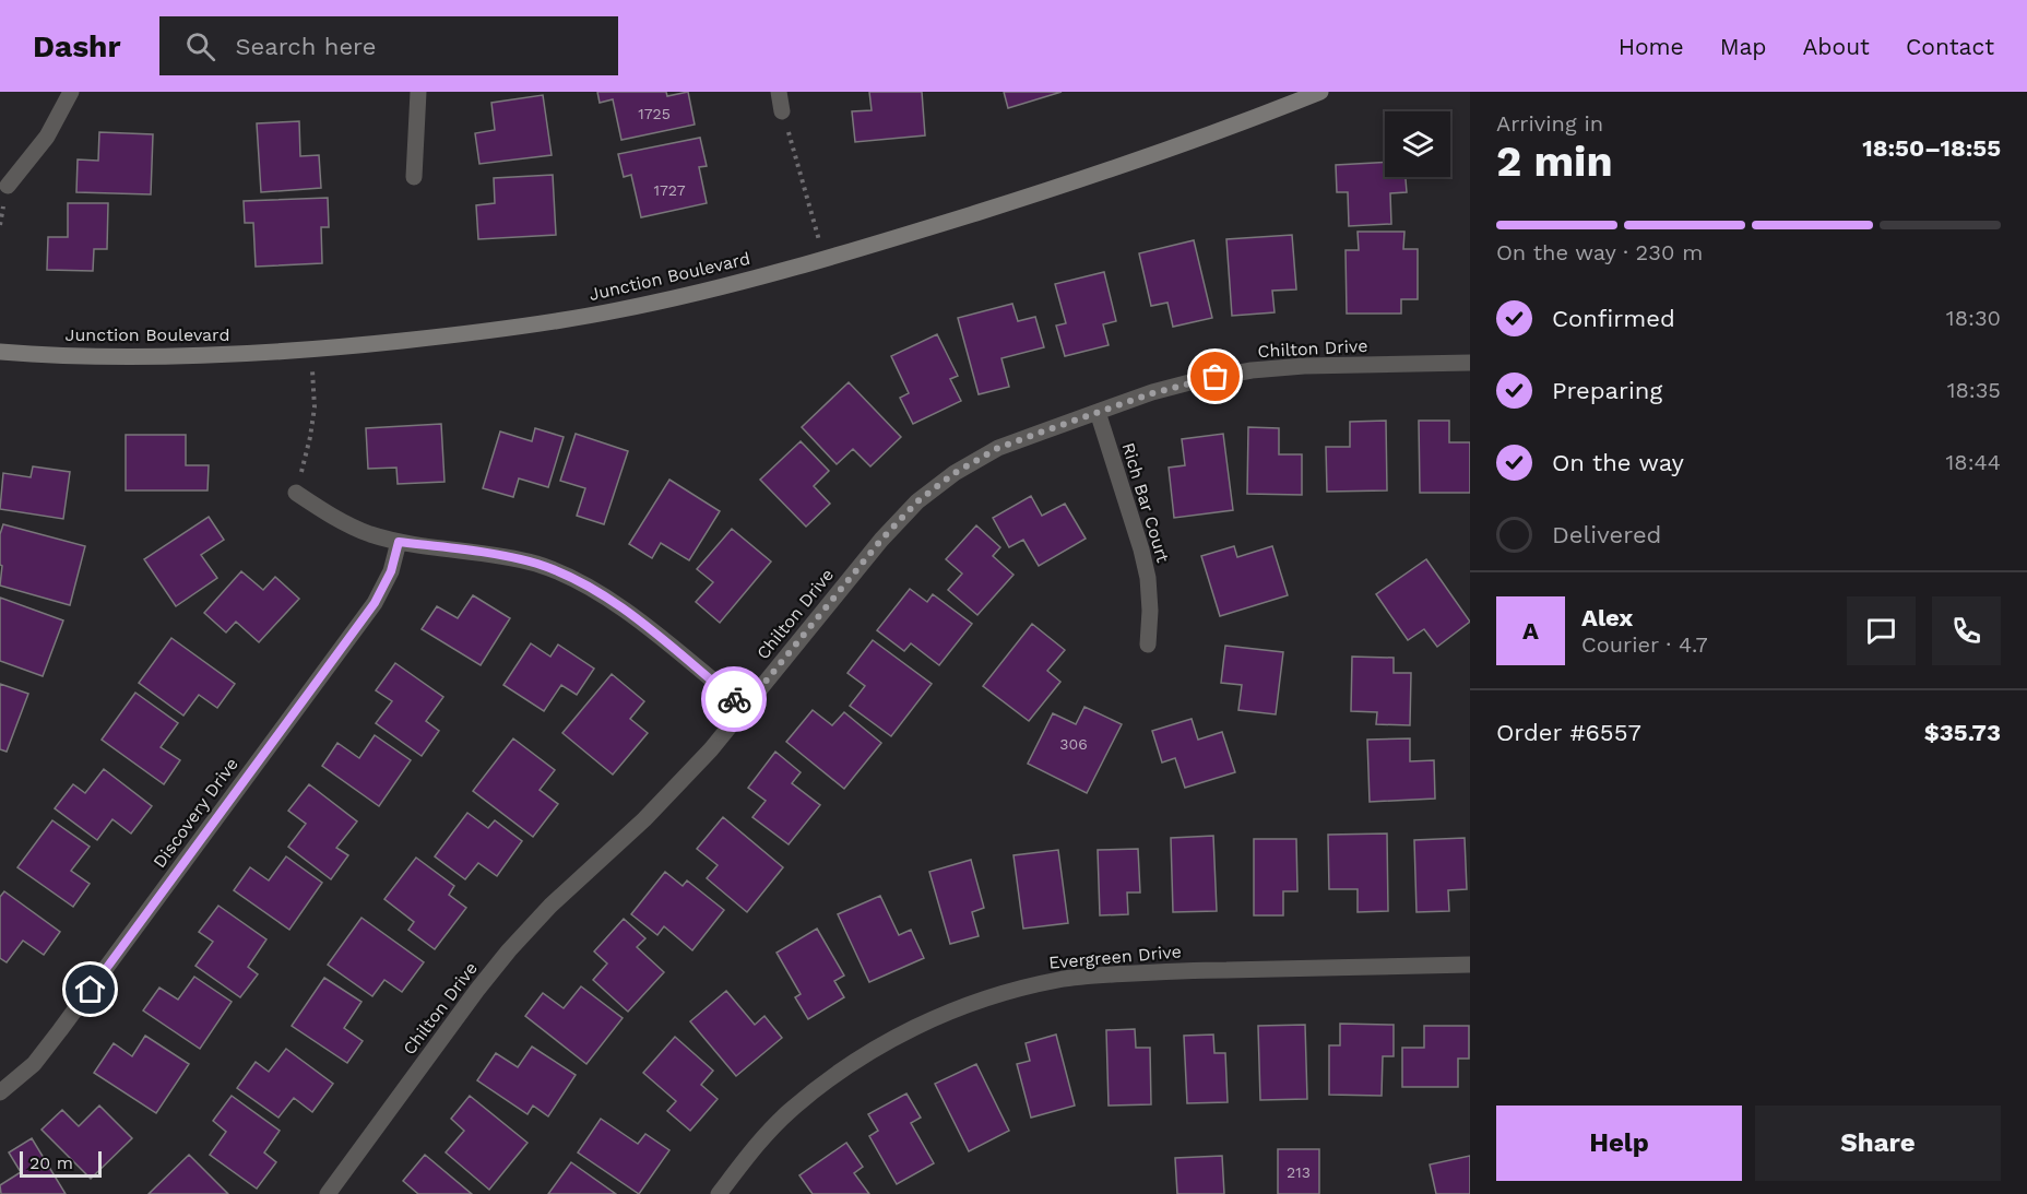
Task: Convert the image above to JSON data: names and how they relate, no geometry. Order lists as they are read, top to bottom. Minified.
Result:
{"streets":{"main road":["Junction Boulevard"],"street":["Chilton Drive","Rich Bar Court","Discovery Drive","Evergreen Drive"]},"crossings":[["Chilton Drive","Rich Bar Court"]],"house_numbers":["1725","1727","306","213"],"scale_bar":"20 m","page":{"header":"Dashr","search":"Search here","nav":["Home","Map","About","Contact"],"heading":["2 min","Arriving in","18:50–18:55"],"panel":["Alex","Courier · 4.7","Order #6557","$35.73"],"bar":"On the way · 230 m","list":[["Confirmed","18:30"],["Preparing","18:35"],["On the way","18:44"],"Delivered"],"round":"A","buttons":["Help","Share"],"scale":"20 m"}}
